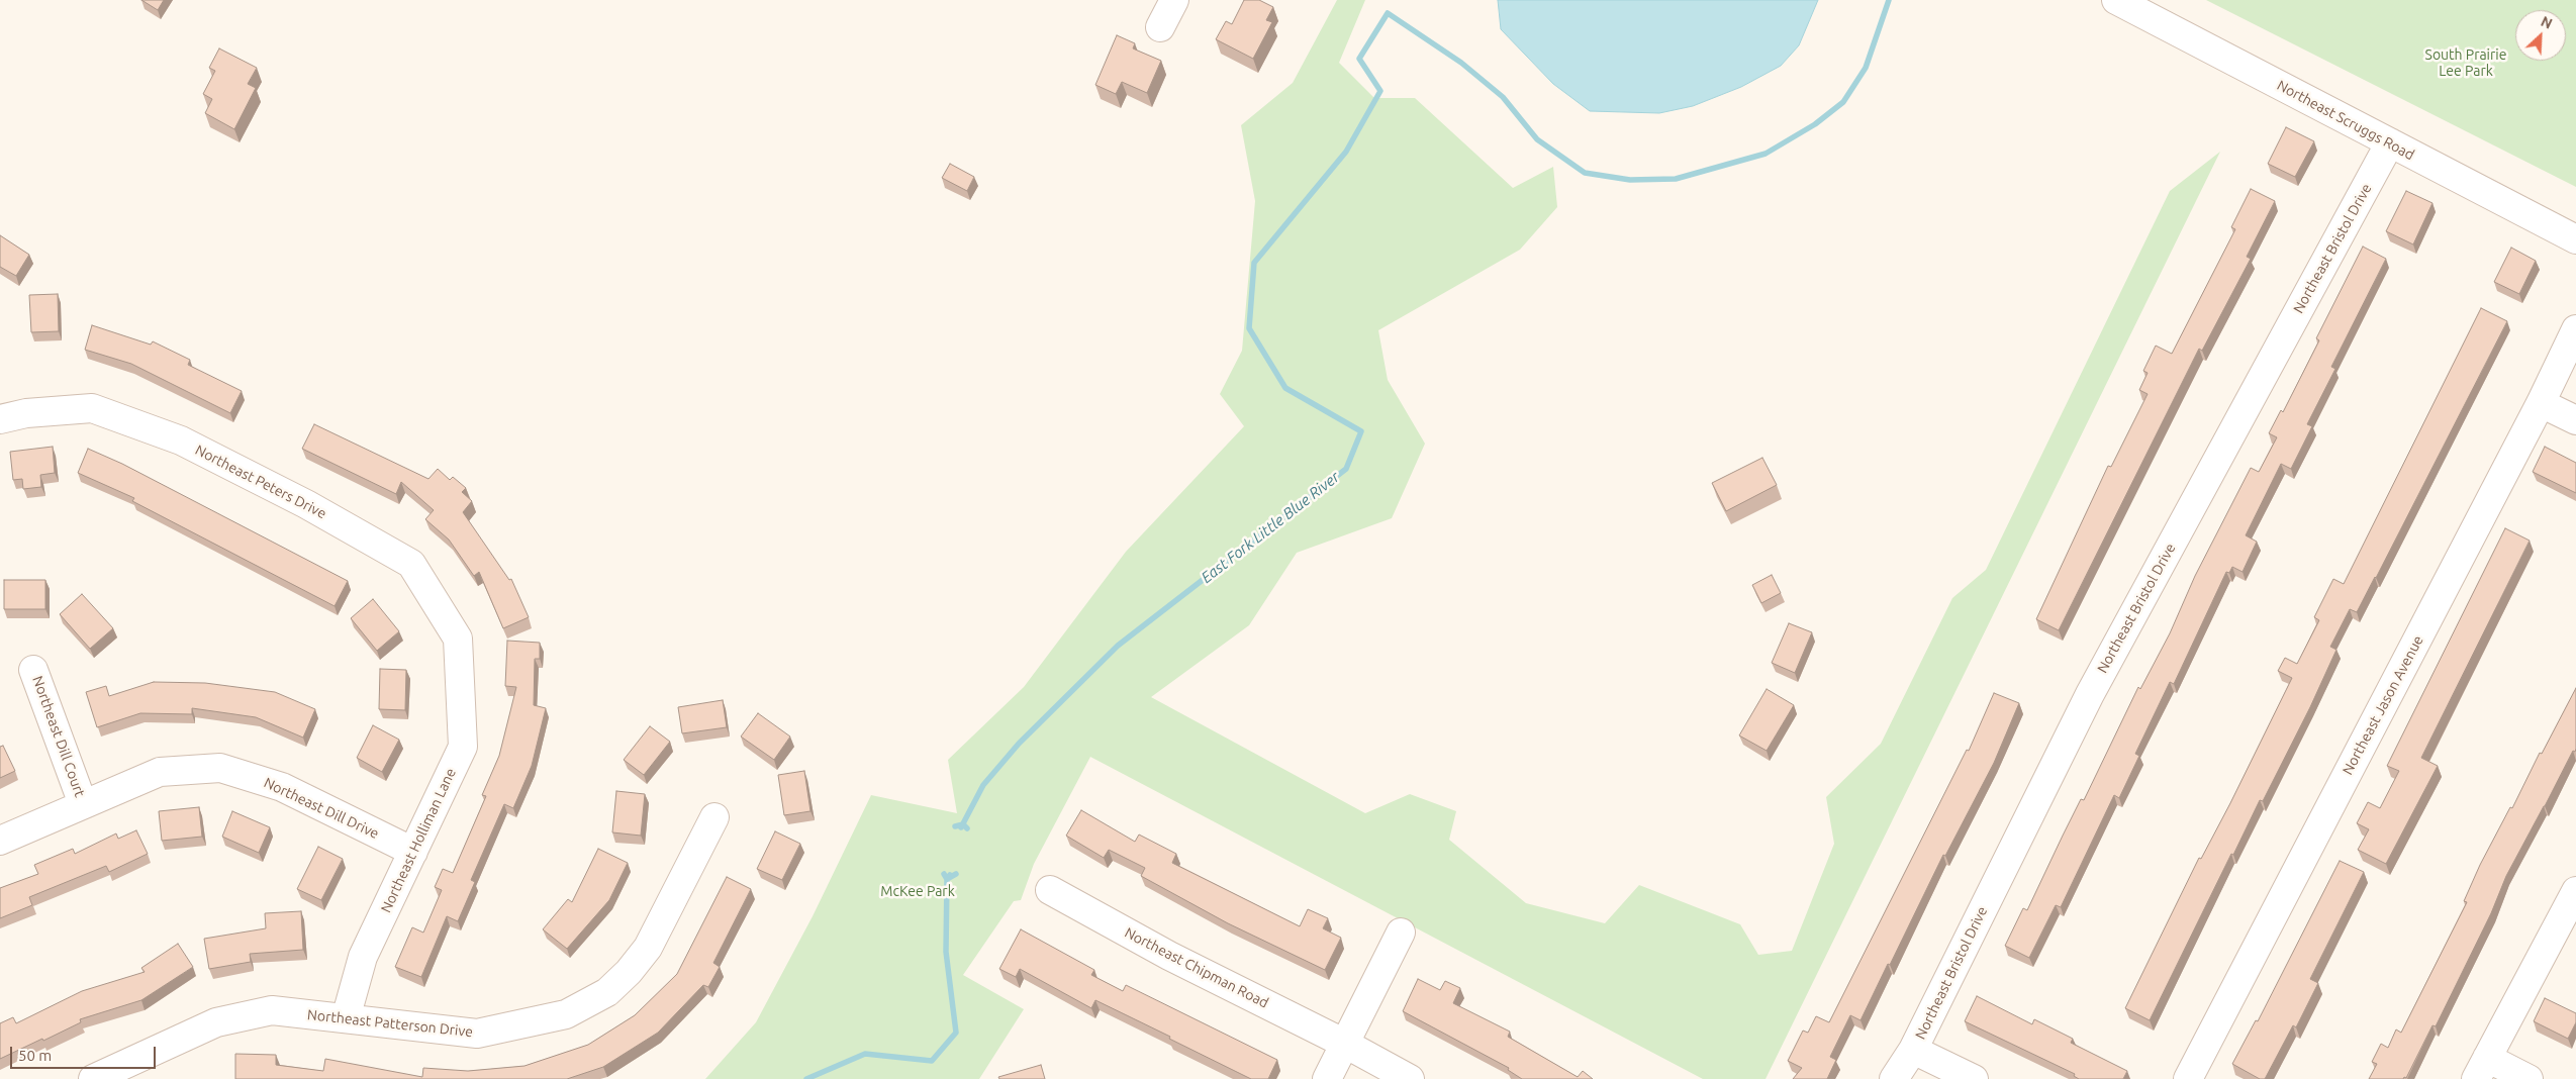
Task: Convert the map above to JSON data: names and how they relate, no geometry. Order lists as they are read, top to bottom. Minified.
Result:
{"streets":{"street":["Northeast Scruggs Road","Northeast Bristol Drive","Northeast Peters Drive","Northeast Jason Avenue","Northeast Dill Court","Northeast Dill Drive","Northeast Holliman Lane","Northeast Chipman Road","Northeast Patterson Drive"]},"crossings":[["Northeast Scruggs Road","Northeast Bristol Drive"],["Northeast Peters Drive","Northeast Holliman Lane"],["Northeast Dill Court","Northeast Dill Drive"],["Northeast Dill Drive","Northeast Holliman Lane"],["Northeast Holliman Lane","Northeast Patterson Drive"]],"water":["East Fork Little Blue River"],"parks":["South Prairie Lee Park","McKee Park"],"scale_bar":"50 m","north":"top right"}
